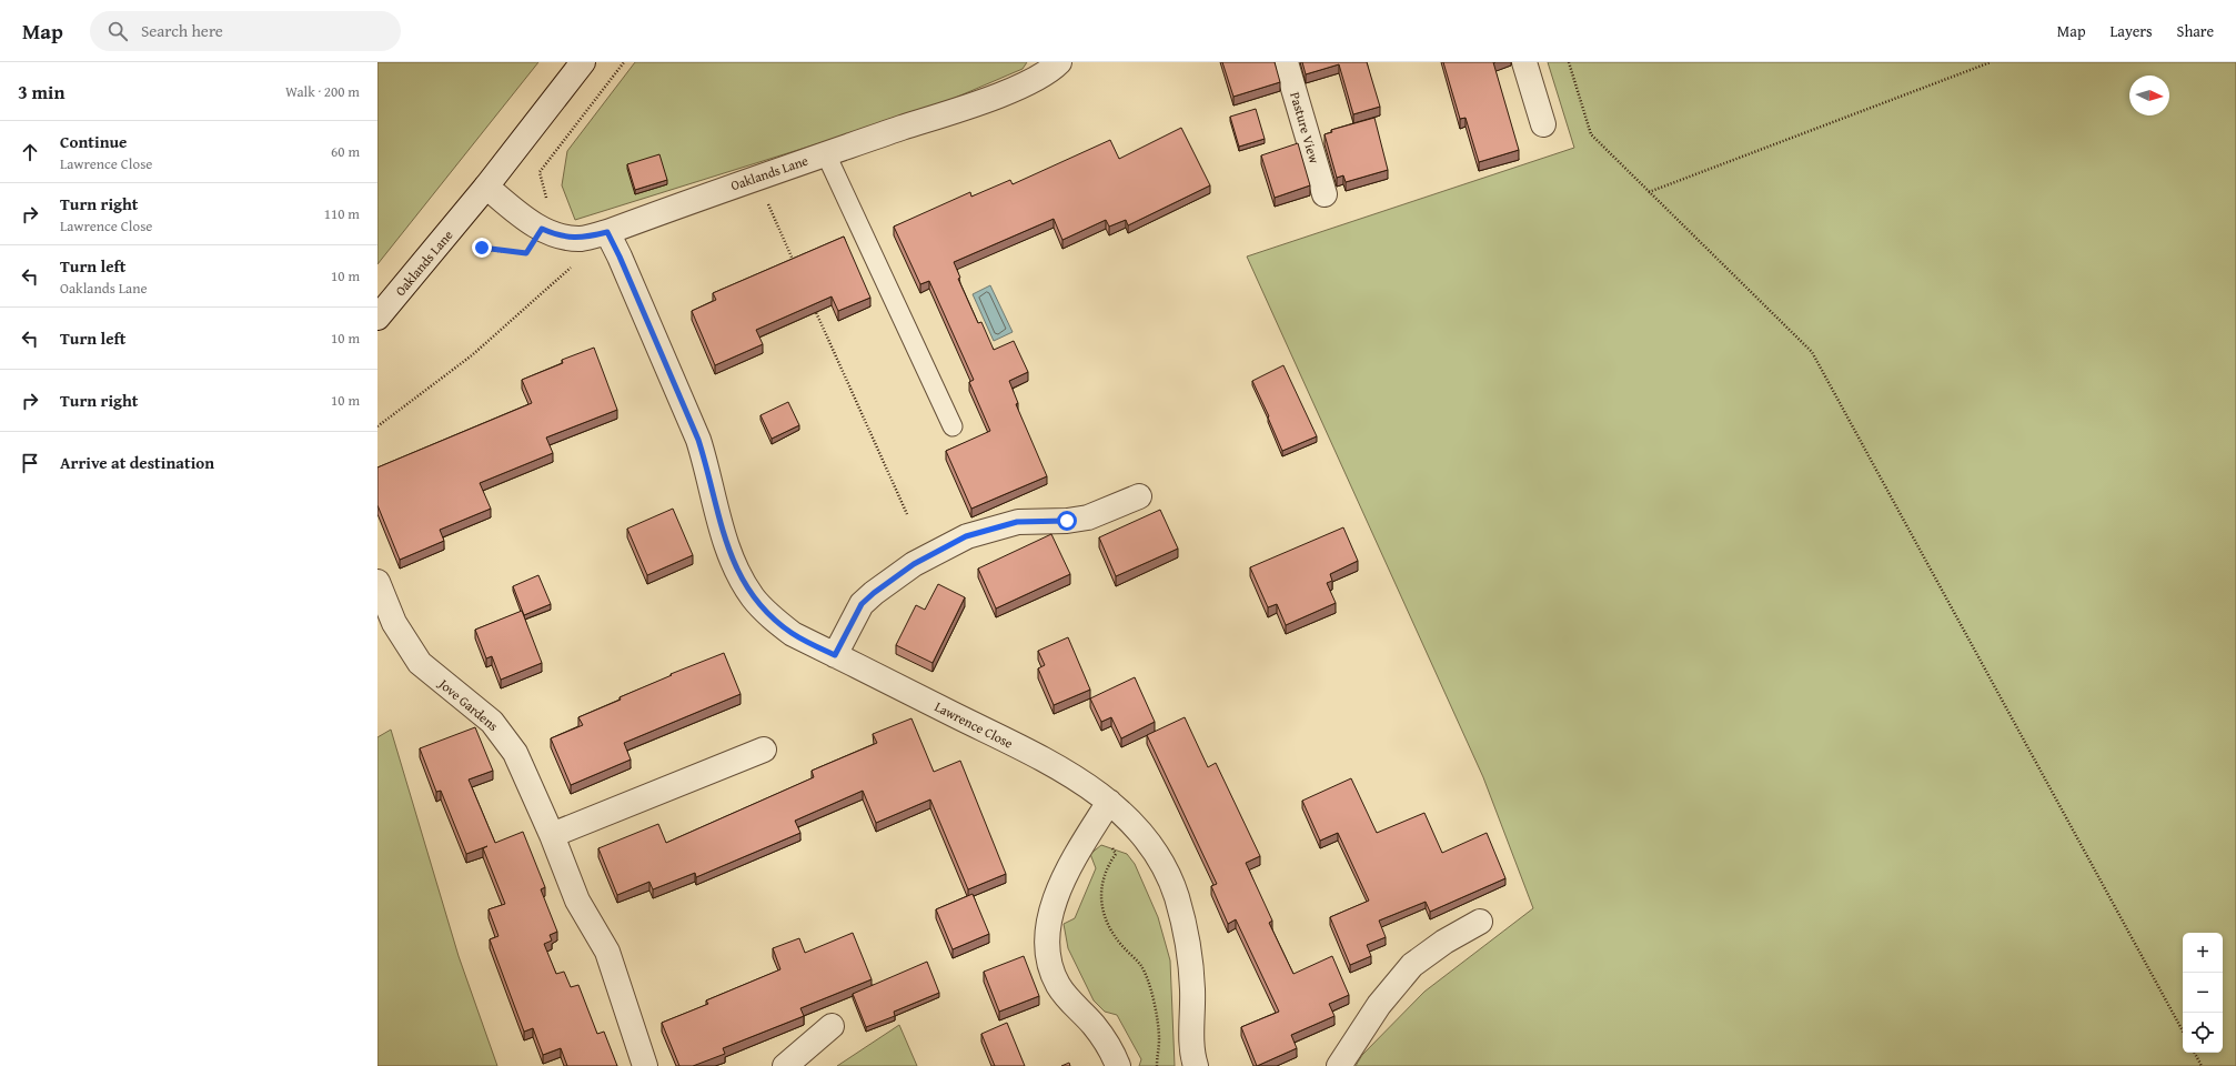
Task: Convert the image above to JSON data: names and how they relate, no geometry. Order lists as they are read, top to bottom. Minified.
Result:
{"streets":{"street":["Pasture View","Oaklands Lane","Jove Gardens","Lawrence Close"]},"crossings":[["Oaklands Lane","Lawrence Close"]],"north":"right","page":{"header":"Map","search":"Search here","nav":["Map","Layers","Share"],"heading":["3 min","Walk · 200 m"],"list":[["Continue","Lawrence Close","60 m"],["Turn right","Lawrence Close","110 m"],["Turn left","Oaklands Lane","10 m"],["Turn left","10 m"],["Turn right","10 m"],"Arrive at destination"],"map_buttons":["+","−"]}}
